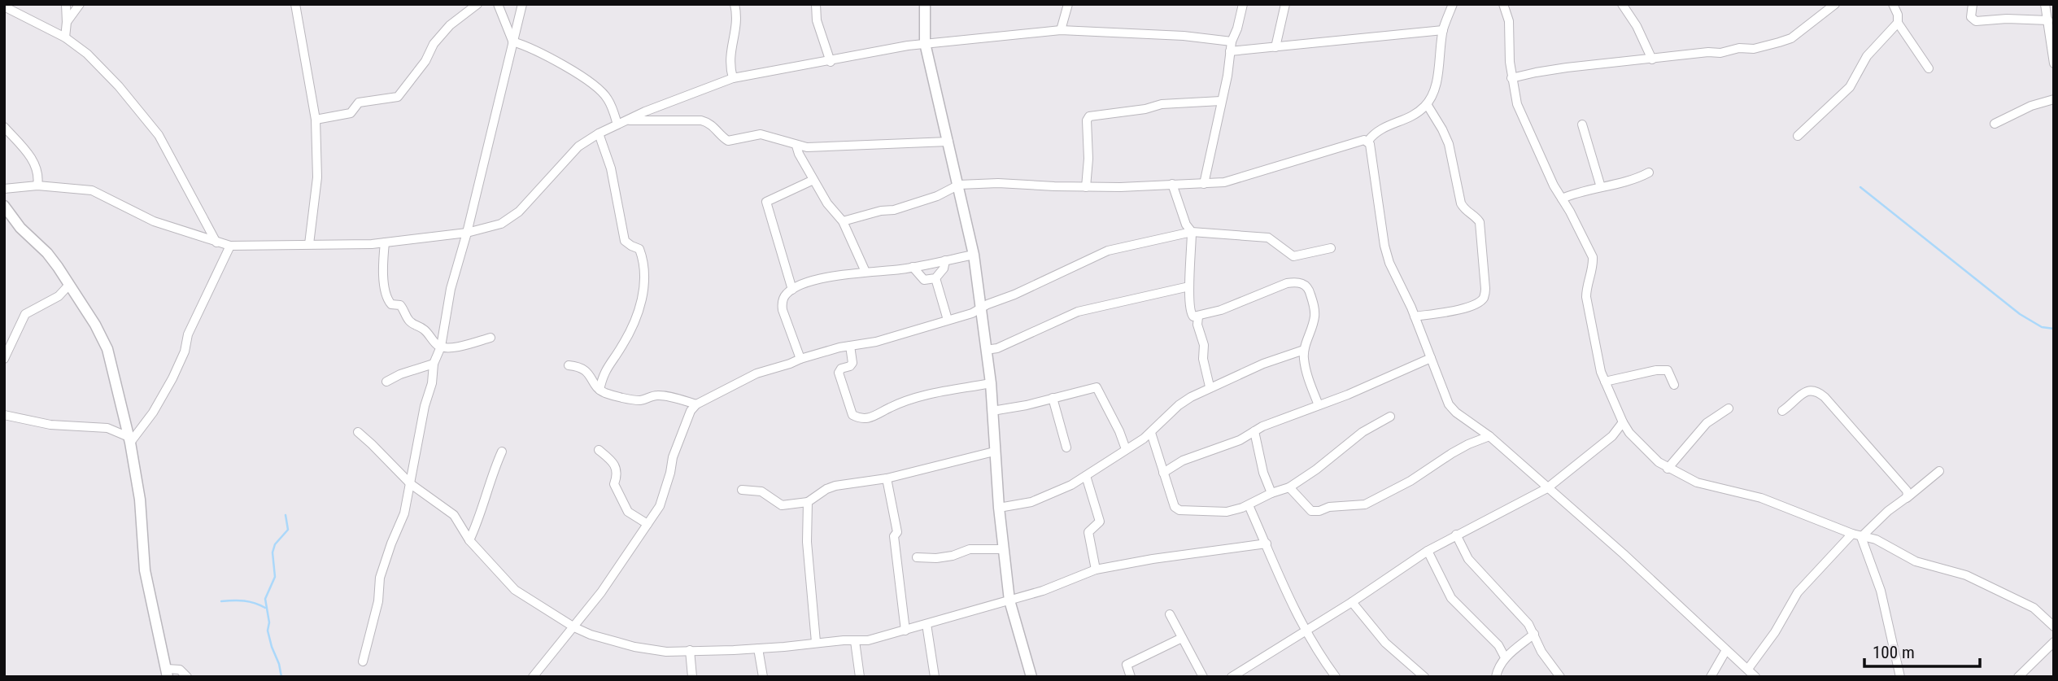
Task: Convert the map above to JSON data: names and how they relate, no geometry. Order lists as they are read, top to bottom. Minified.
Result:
{"scale_bar":"100 m"}
